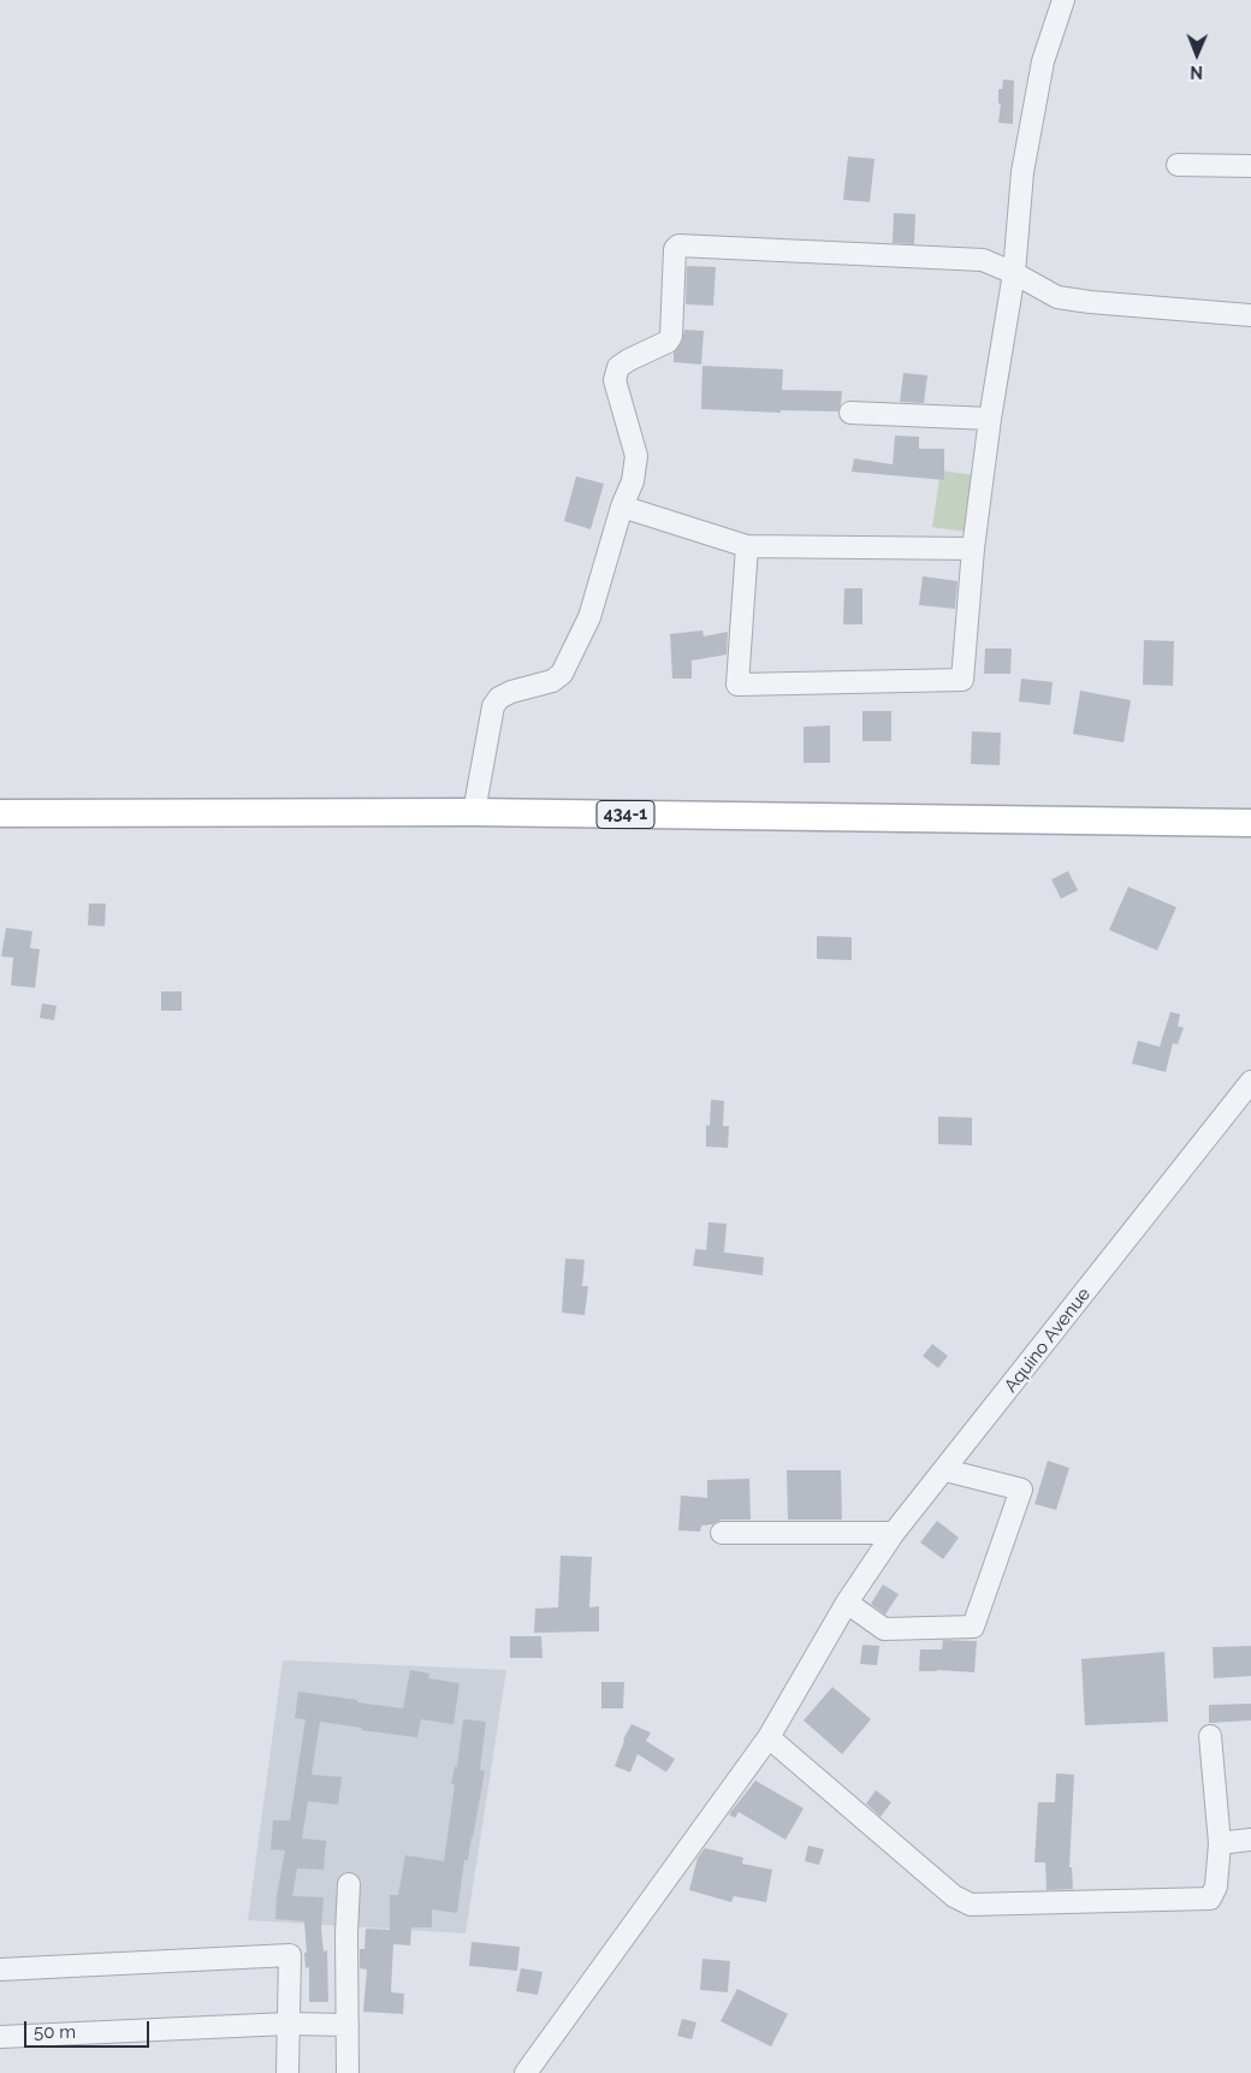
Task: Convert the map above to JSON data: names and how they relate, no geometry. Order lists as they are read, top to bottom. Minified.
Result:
{"streets":{"main road":["434-1"],"street":["Aquino Avenue"]},"scale_bar":"50 m","north":"bottom"}
